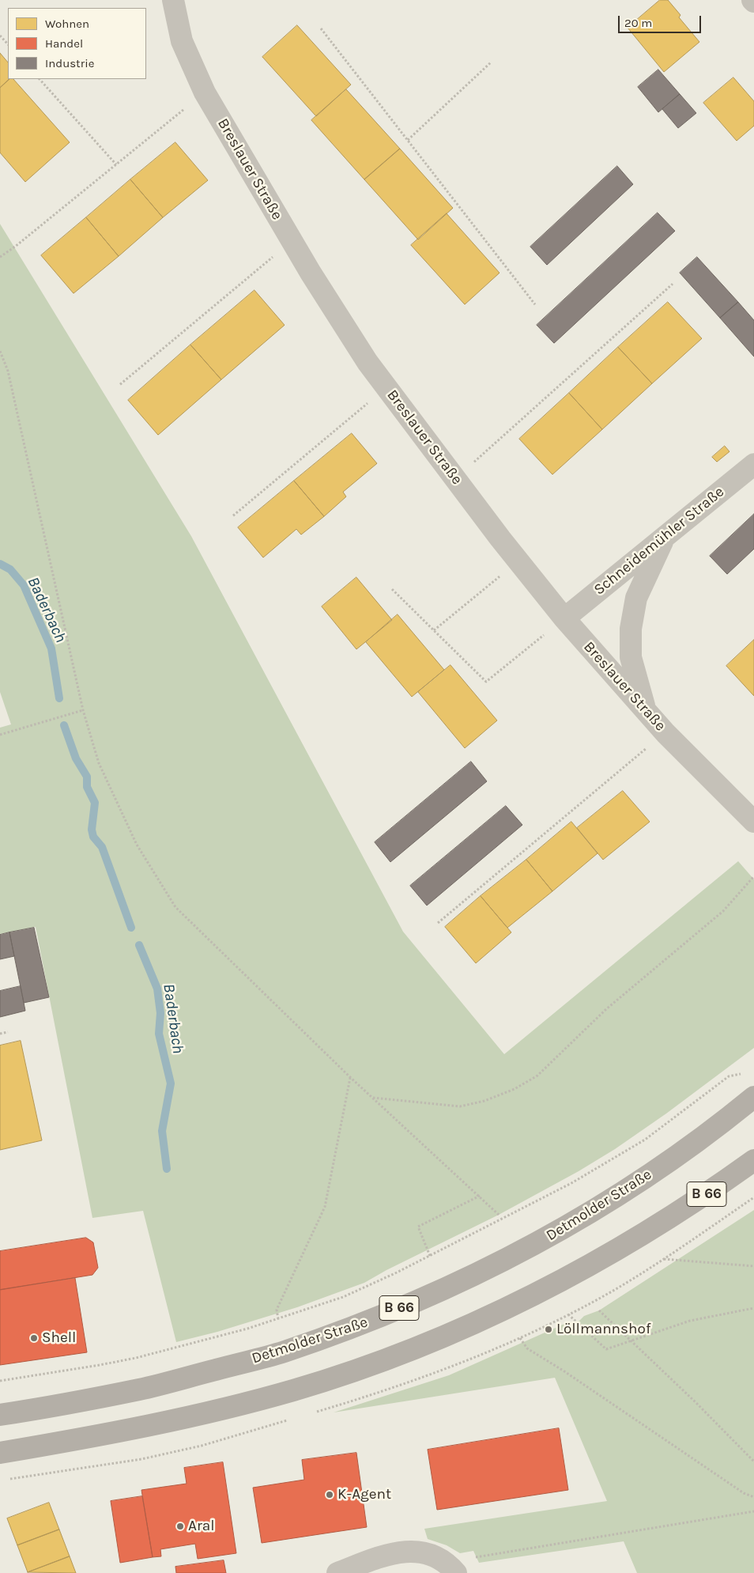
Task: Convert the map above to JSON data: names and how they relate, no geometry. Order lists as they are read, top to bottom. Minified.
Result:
{"streets":{"main road":["B 66","Detmolder Straße"],"street":["Breslauer Straße","Schneidemühler Straße"]},"crossings":[["Breslauer Straße","Schneidemühler Straße"]],"water":["Baderbach"],"places":["Löllmannshof","Shell","K-Agent","Aral"],"legend":["Wohnen","Handel","Industrie"],"scale_bar":"20 m"}
